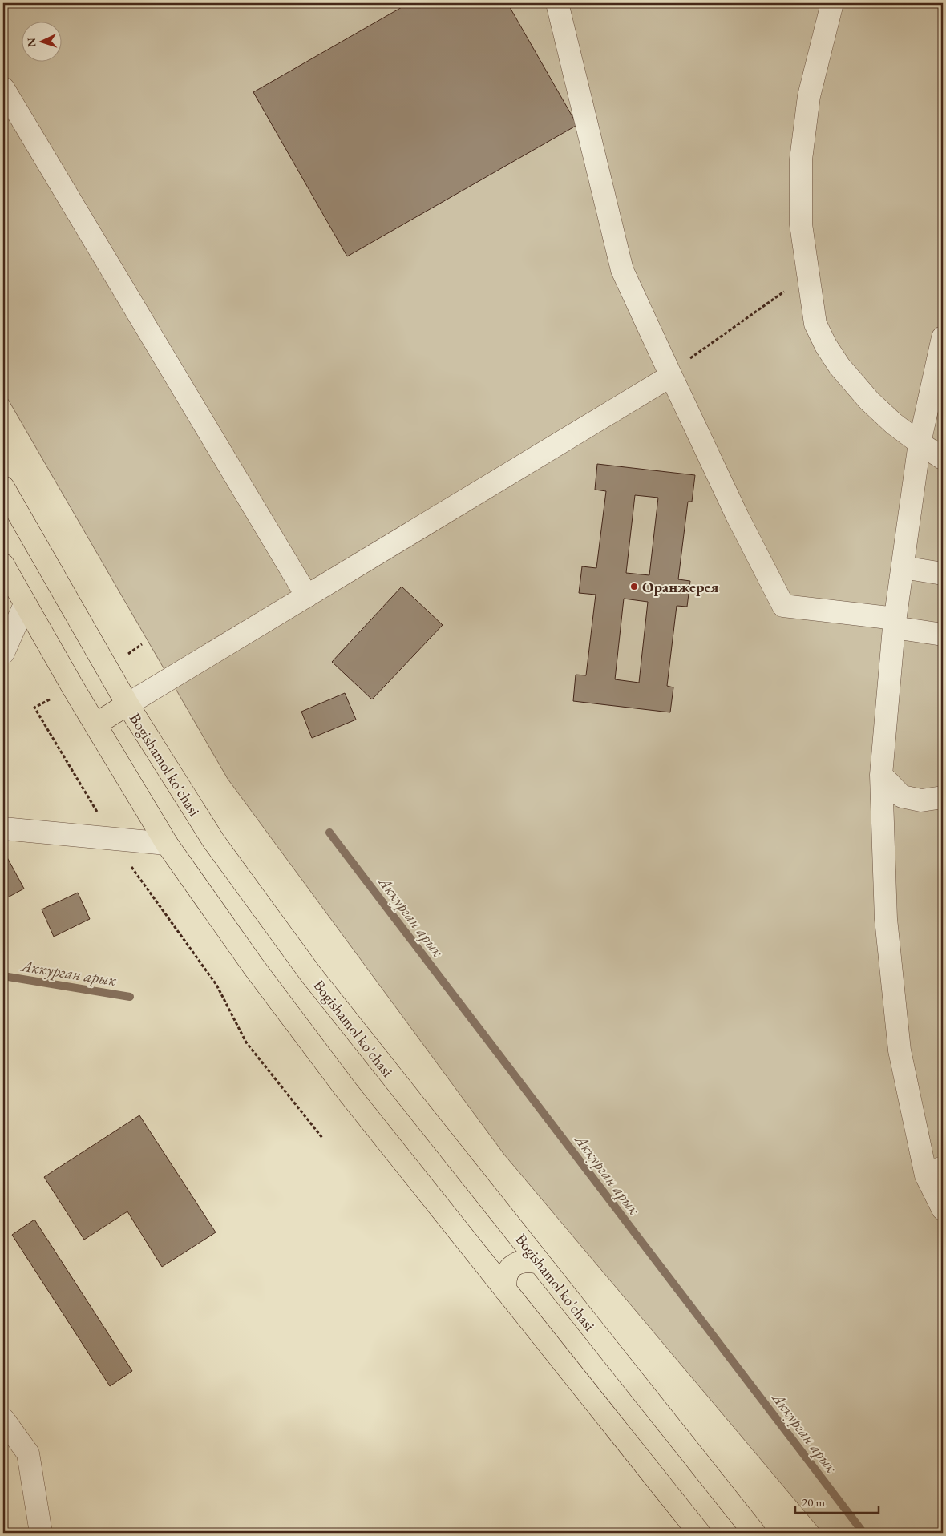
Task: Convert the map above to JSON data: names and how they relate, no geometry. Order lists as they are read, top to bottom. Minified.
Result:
{"streets":{"main road":["Bogishamol ko'chasi"]},"water":["Аккурган арык"],"places":["Оранжерея"],"scale_bar":"20 m","north":"left"}
